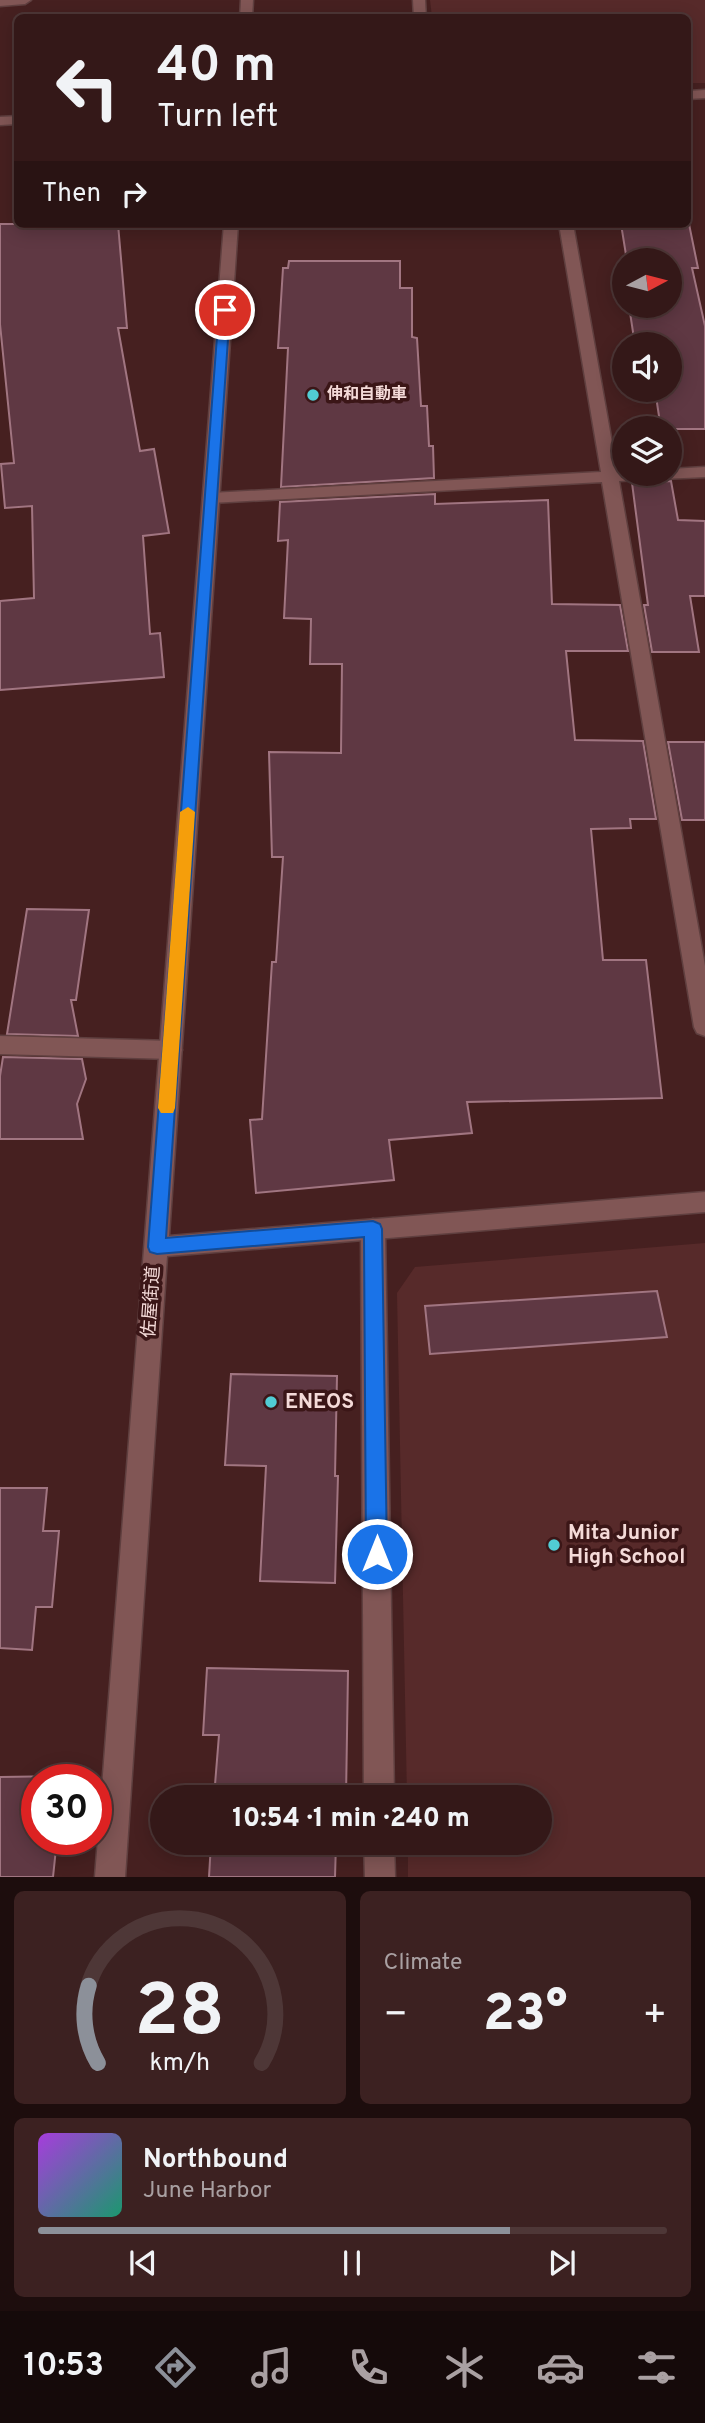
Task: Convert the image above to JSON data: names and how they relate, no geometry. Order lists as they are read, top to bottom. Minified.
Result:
{"streets":{"street":["佐屋街道"]},"places":["伸和自動車","ENEOS","Mita Junior High School"],"north":"right","page":{"turn":["40 m","Turn left"],"then":"Then","limit":"30","trip":"10:54 · 1 min · 240 m","tile":"Climate","heat":["−","23°","+"],"song":["Northbound","June Harbor"],"tabs":"10:53","gauge":["28","km/h"]}}
